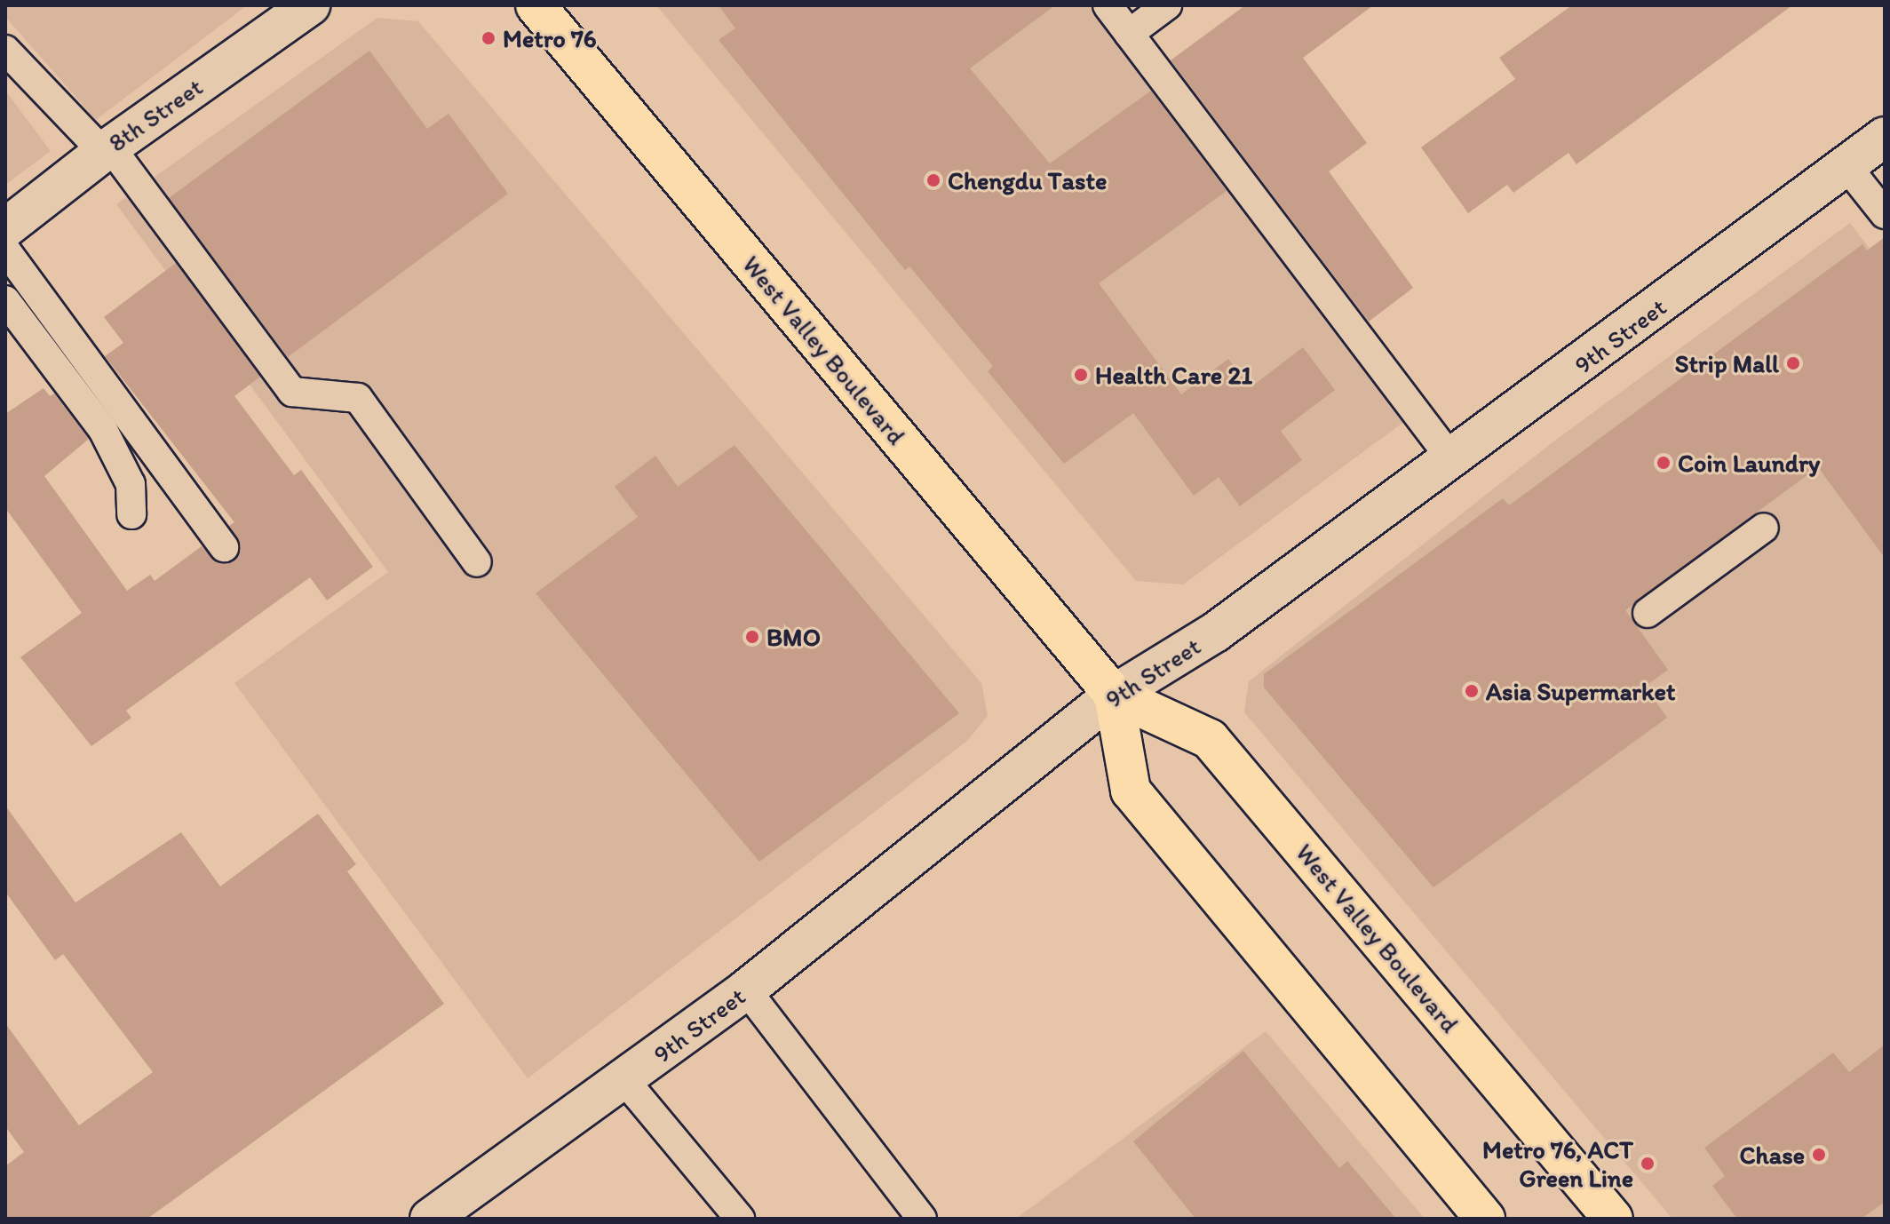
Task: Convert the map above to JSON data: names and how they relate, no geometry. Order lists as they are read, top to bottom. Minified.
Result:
{"streets":{"main road":["West Valley Boulevard"],"street":["8th Street","9th Street"]},"crossings":[["9th Street","West Valley Boulevard"]],"places":["Metro 76","Chengdu Taste","Strip Mall","Health Care 21","Coin Laundry","BMO","Asia Supermarket","Chase","Metro 76, ACT Green Line"]}
